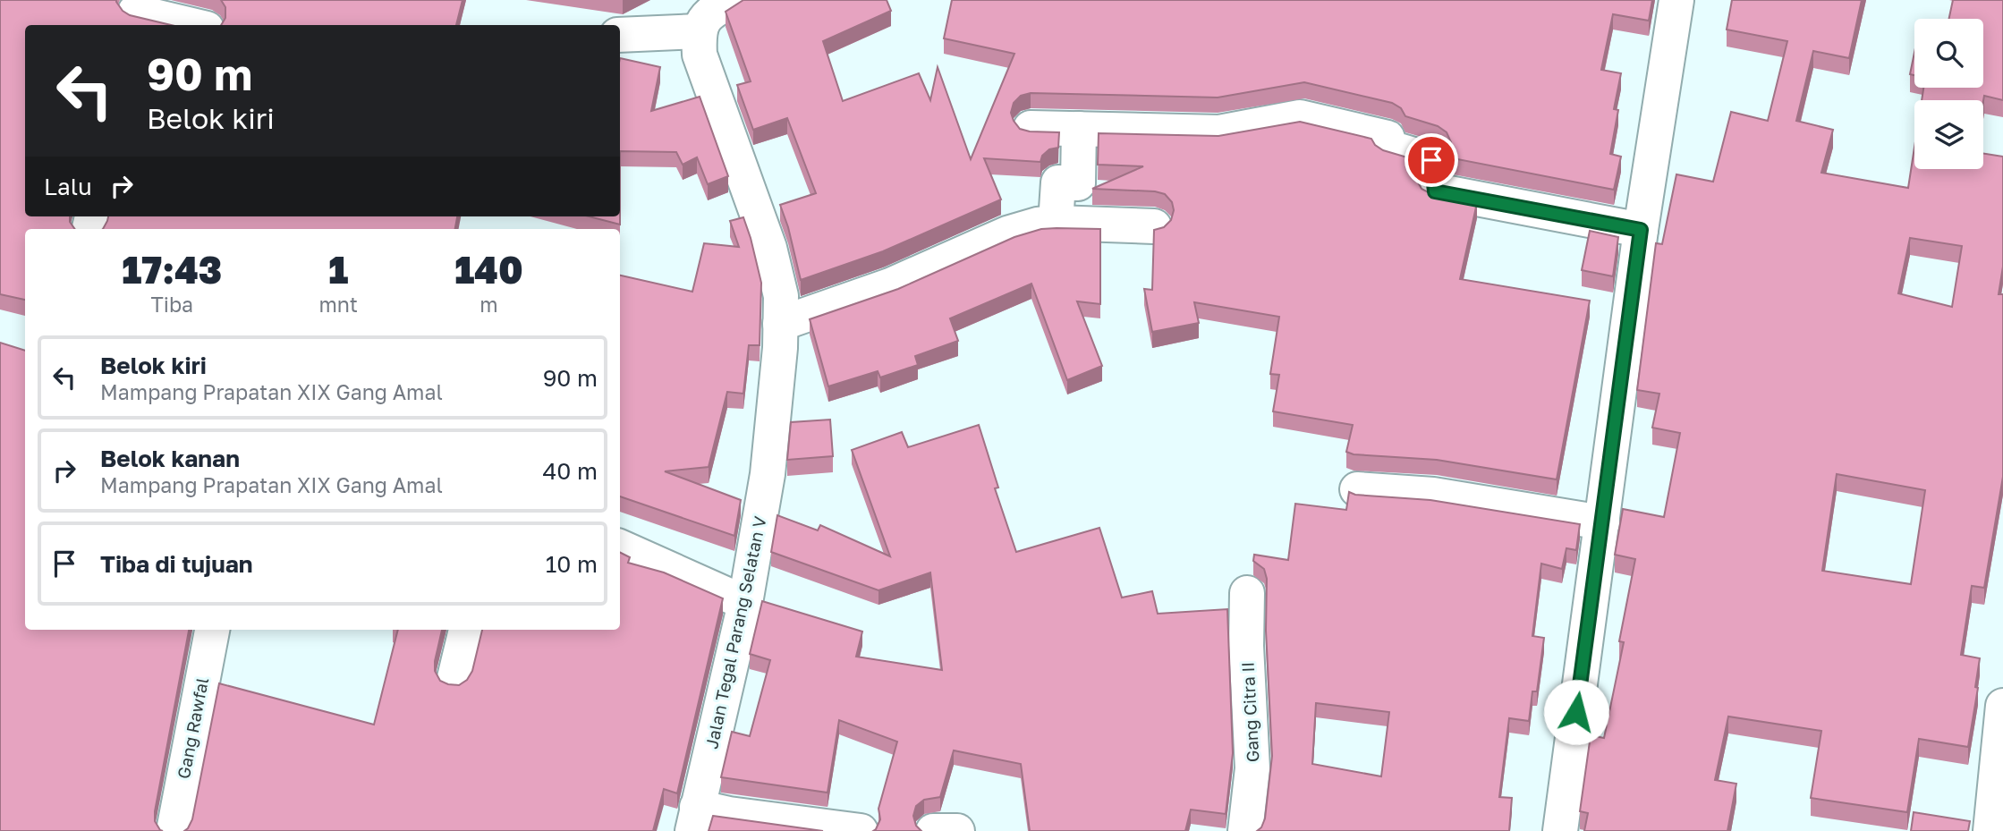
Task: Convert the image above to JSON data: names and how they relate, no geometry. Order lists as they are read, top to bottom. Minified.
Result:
{"streets":{"street":["Jalan Tegal Parang Selatan V","Gang Citra II","Gang Rawfal"]},"page":{"turn":["90 m","Belok kiri"],"then":"Lalu","eta":["17:43","Tiba","1","mnt","140","m"],"list":[{"name":"Belok kiri","note":"Mampang Prapatan XIX Gang Amal","value":"90 m"},{"name":"Belok kanan","note":"Mampang Prapatan XIX Gang Amal","value":"40 m"},{"name":"Tiba di tujuan","value":"10 m"}]}}
